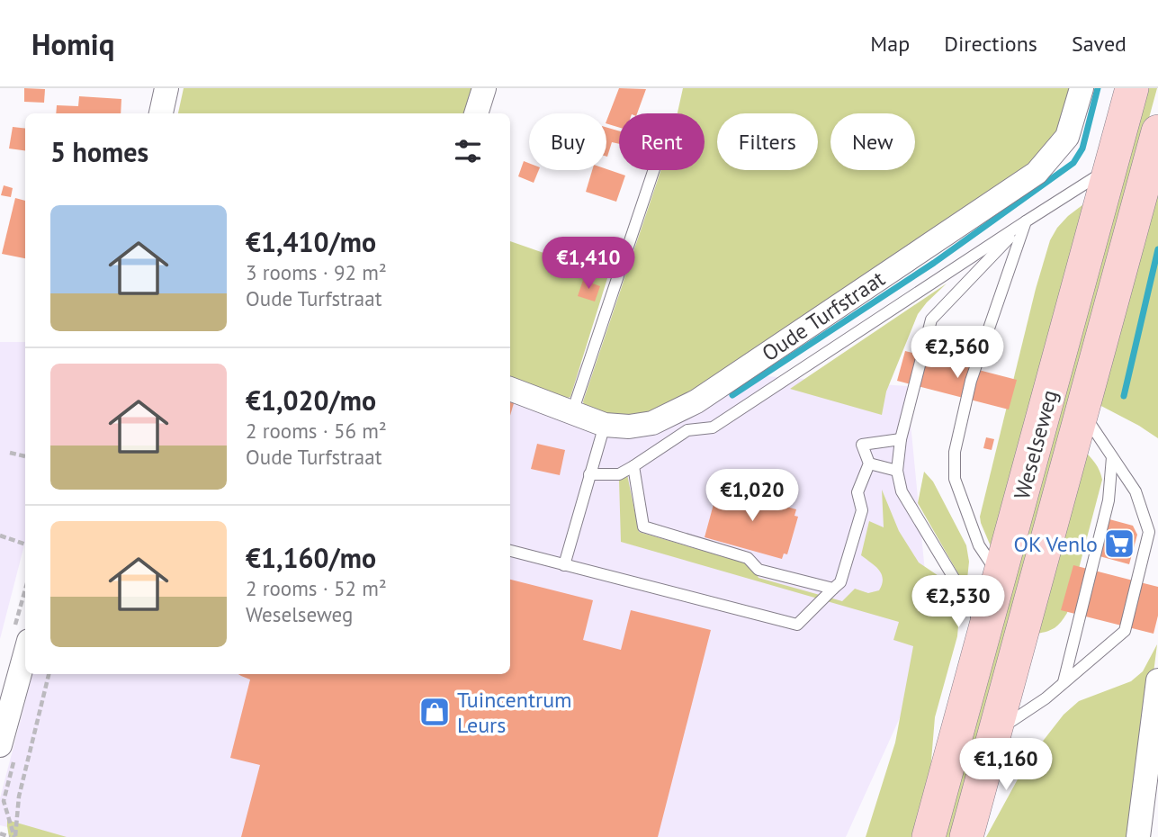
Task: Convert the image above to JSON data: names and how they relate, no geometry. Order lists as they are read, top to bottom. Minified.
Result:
{"streets":{"main road":["Weselseweg"],"street":["Oude Turfstraat"]},"places":{"supermarket":["OK Venlo"],"shop":["Tuincentrum Leurs"]},"page":{"header":"Homiq","nav":["Map","Directions","Saved"],"chip":["Buy","Rent","Filters","New"],"heading":"5 homes","list":[{"name":"€1,410/mo","note":"3 rooms · 92 m² · Oude Turfstraat"},{"name":"€1,020/mo","note":"2 rooms · 56 m² · Oude Turfstraat"},{"name":"€1,160/mo","note":"2 rooms · 52 m² · Weselseweg"}],"price":["€1,410","€2,560","€1,020","€2,530","€1,160"]}}
